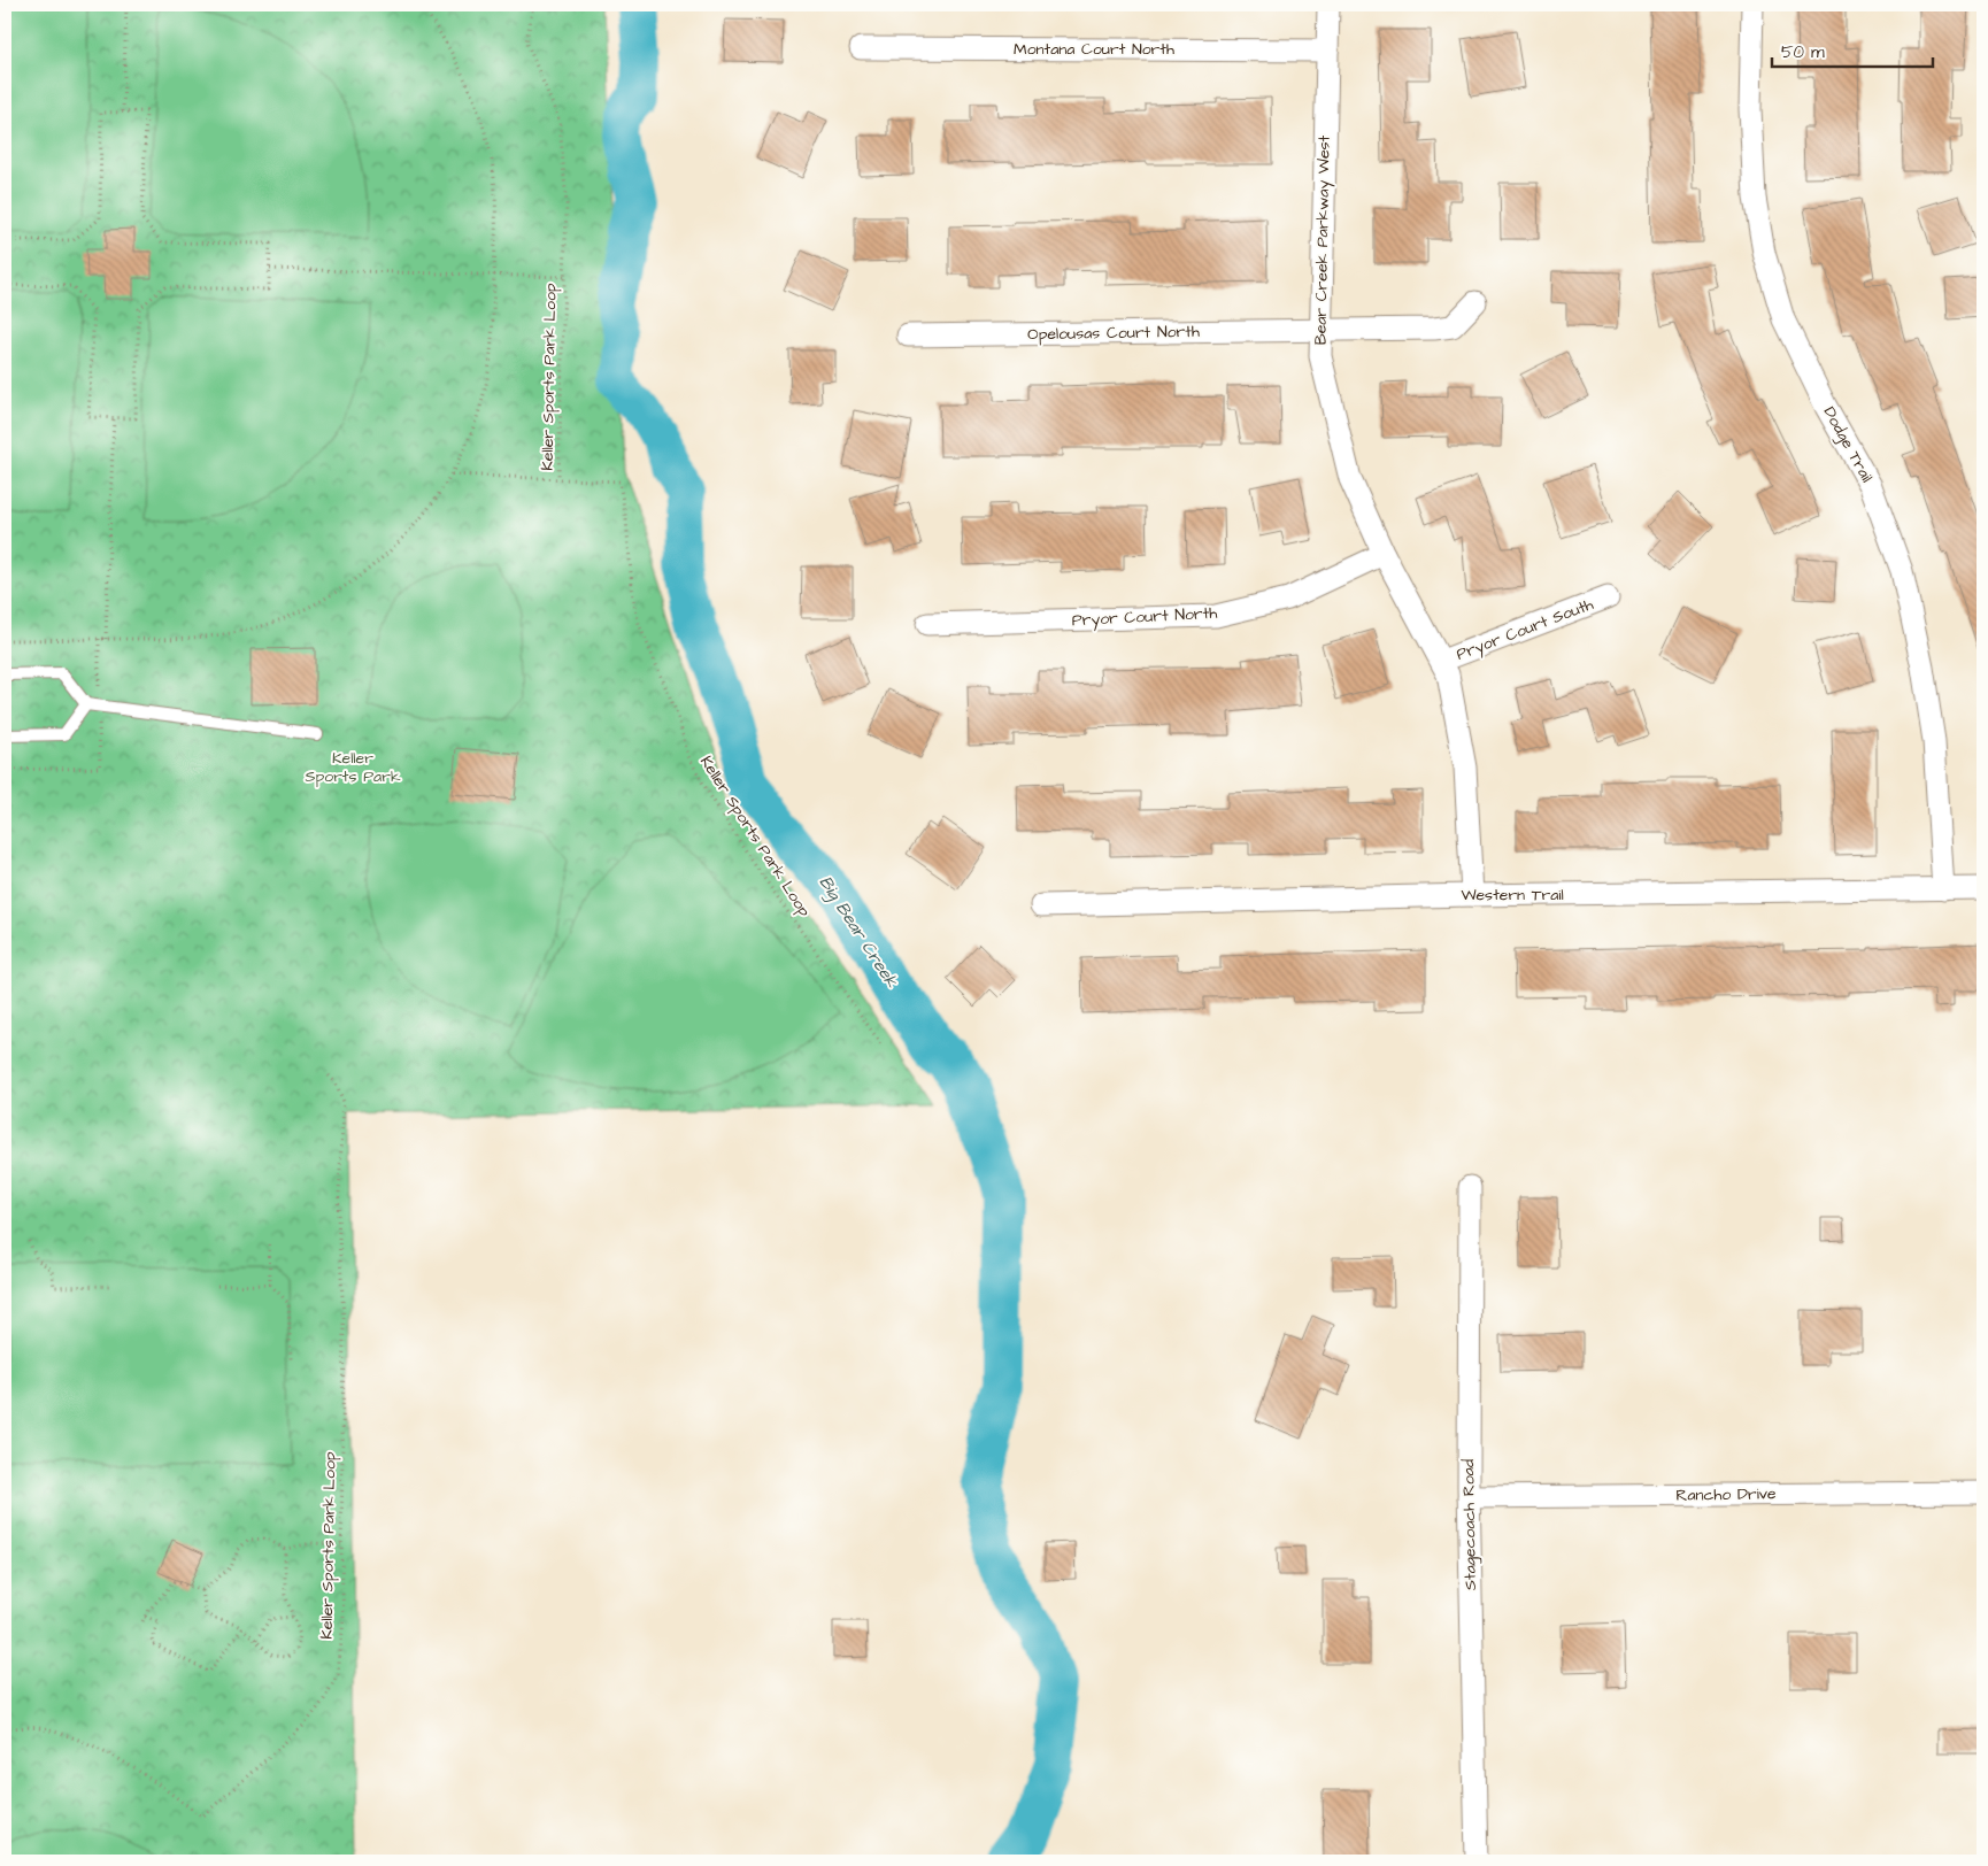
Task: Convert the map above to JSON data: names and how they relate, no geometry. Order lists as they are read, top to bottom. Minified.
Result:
{"streets":{"street":["Montana Court North","Bear Creek Parkway West","Opelousas Court North","Dodge Trail","Pryor Court North","Pryor Court South","Western Trail","Rancho Drive","Stagecoach Road"],"path":["Keller Sports Park Loop"]},"crossings":[["Montana Court North","Bear Creek Parkway West"],["Bear Creek Parkway West","Opelousas Court North"],["Bear Creek Parkway West","Pryor Court North"],["Bear Creek Parkway West","Pryor Court South"],["Bear Creek Parkway West","Western Trail"],["Dodge Trail","Western Trail"],["Rancho Drive","Stagecoach Road"]],"water":["Big Bear Creek"],"parks":["Keller Sports Park"],"scale_bar":"50 m"}
